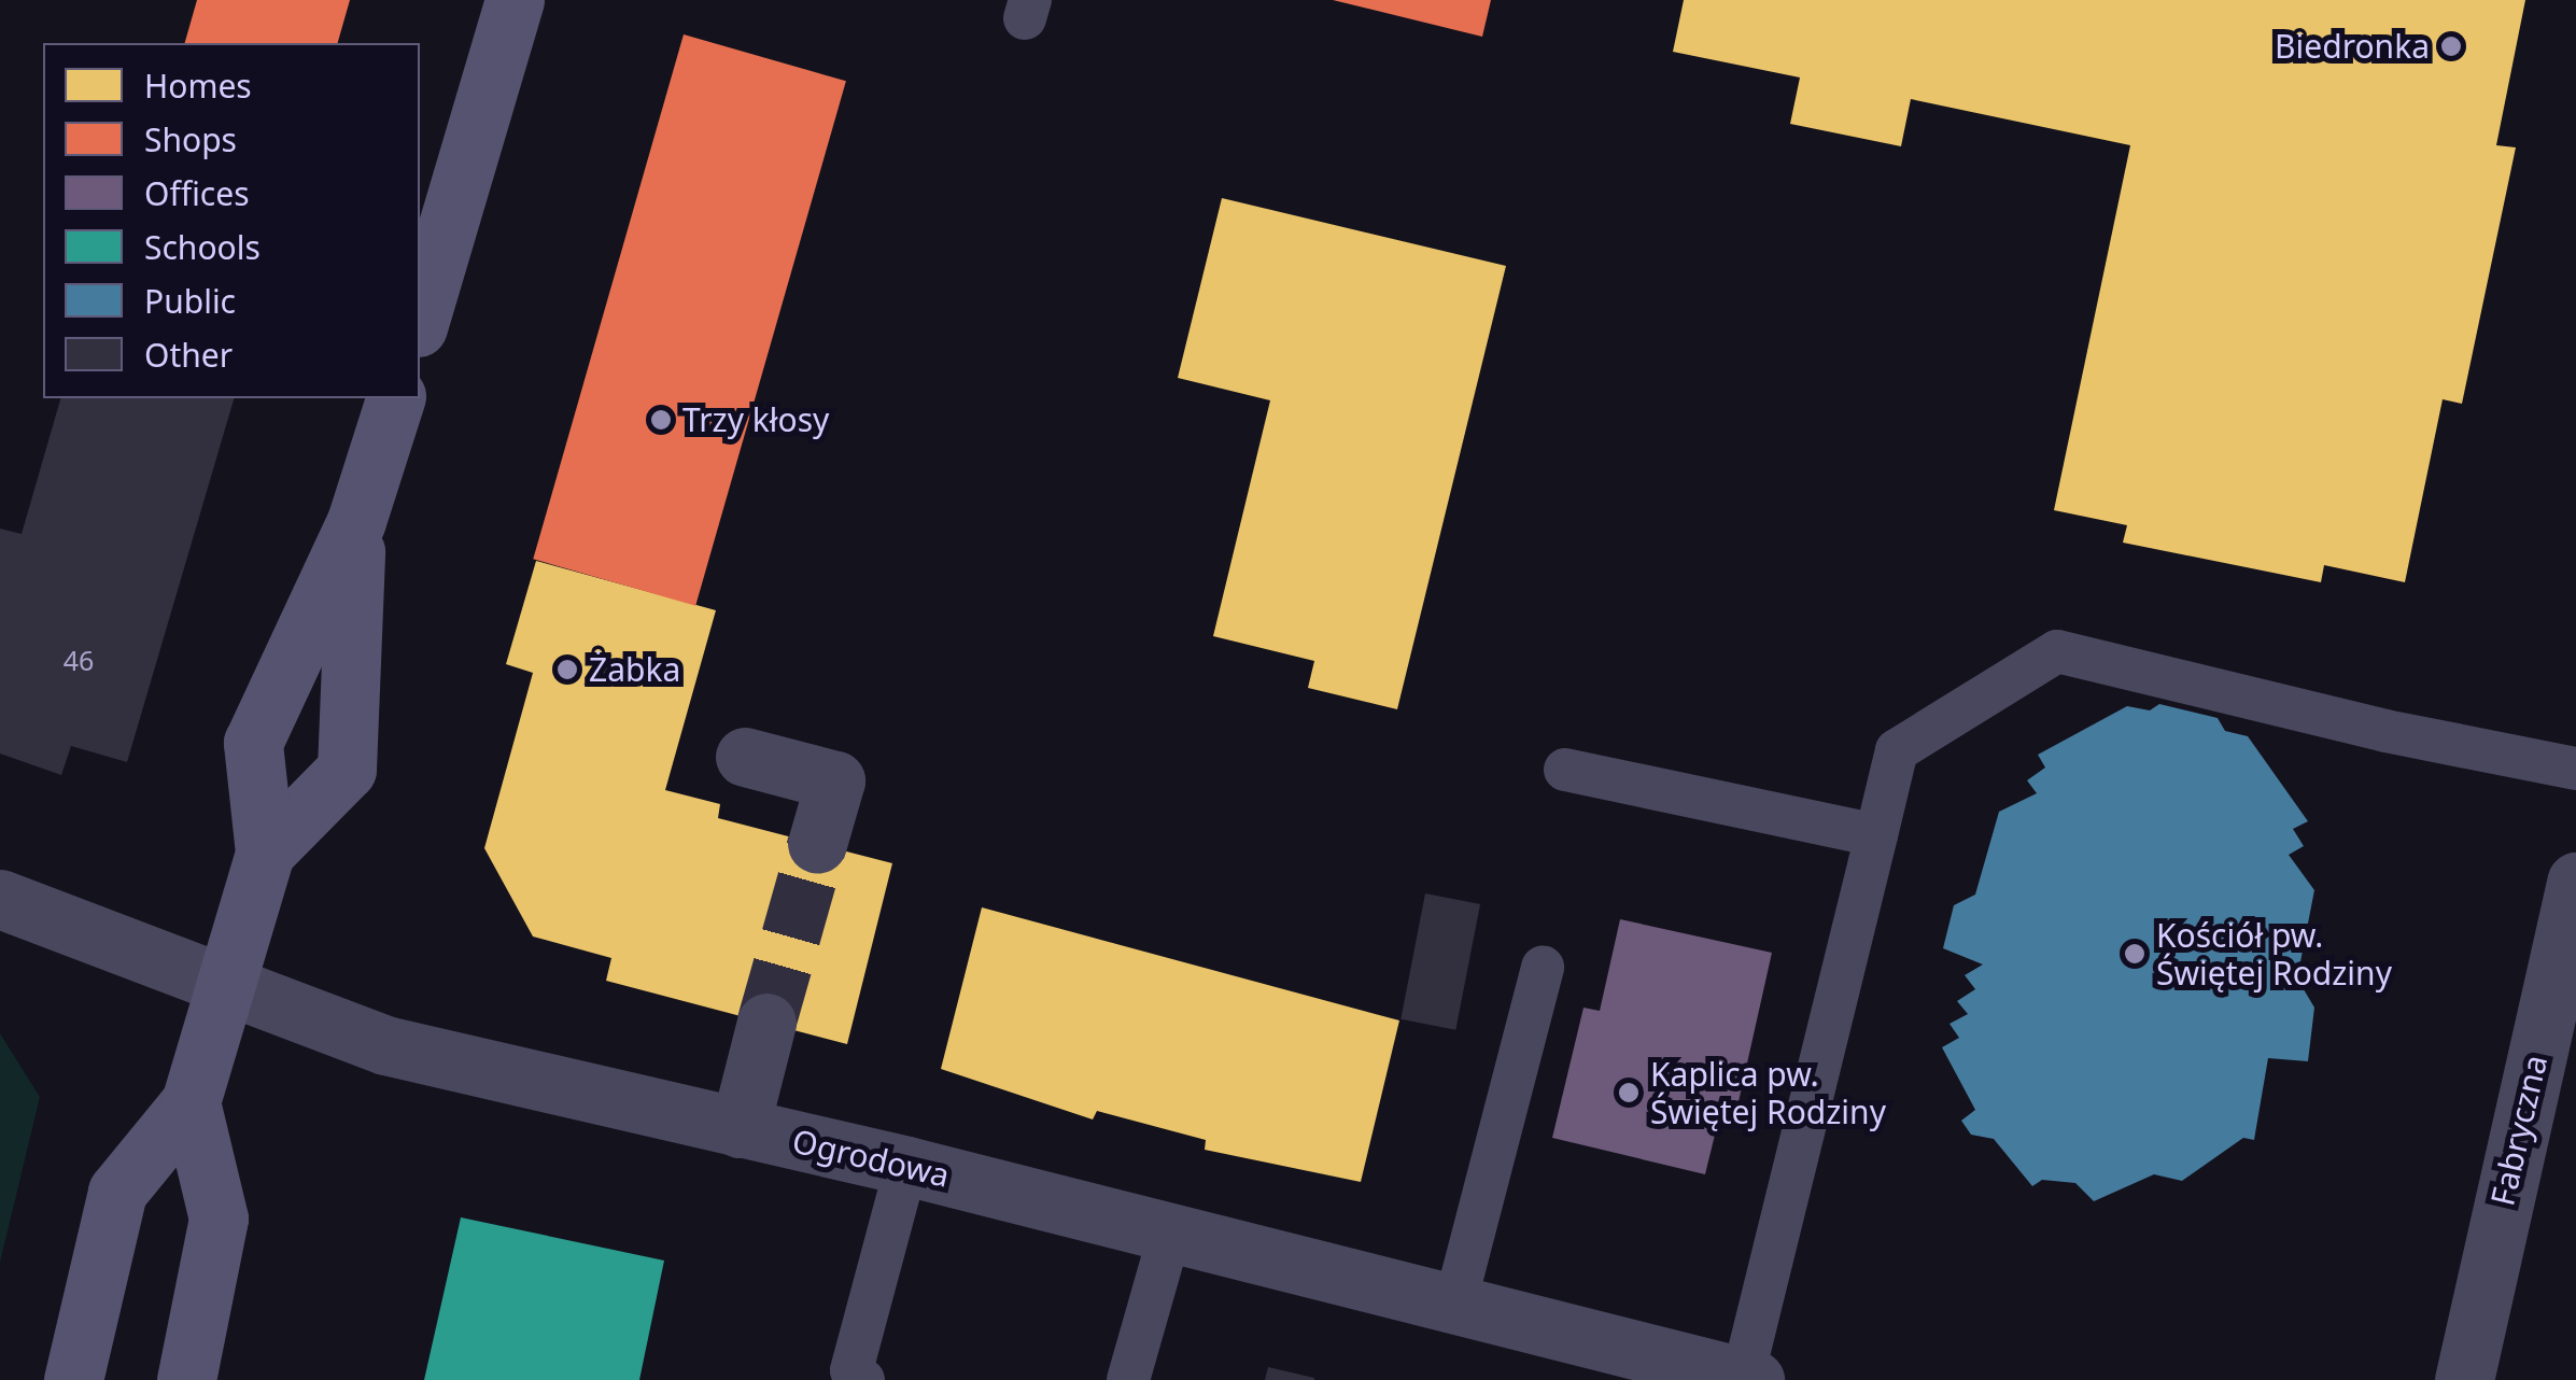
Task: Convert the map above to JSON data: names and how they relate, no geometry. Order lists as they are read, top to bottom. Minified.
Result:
{"streets":{"street":["Fabryczna","Ogrodowa"]},"places":["Biedronka","Trzy kłosy","Żabka","Kościół pw. Świętej Rodziny","Kaplica pw. Świętej Rodziny"],"house_numbers":["46"],"legend":["Homes","Shops","Offices","Schools","Public","Other"]}
